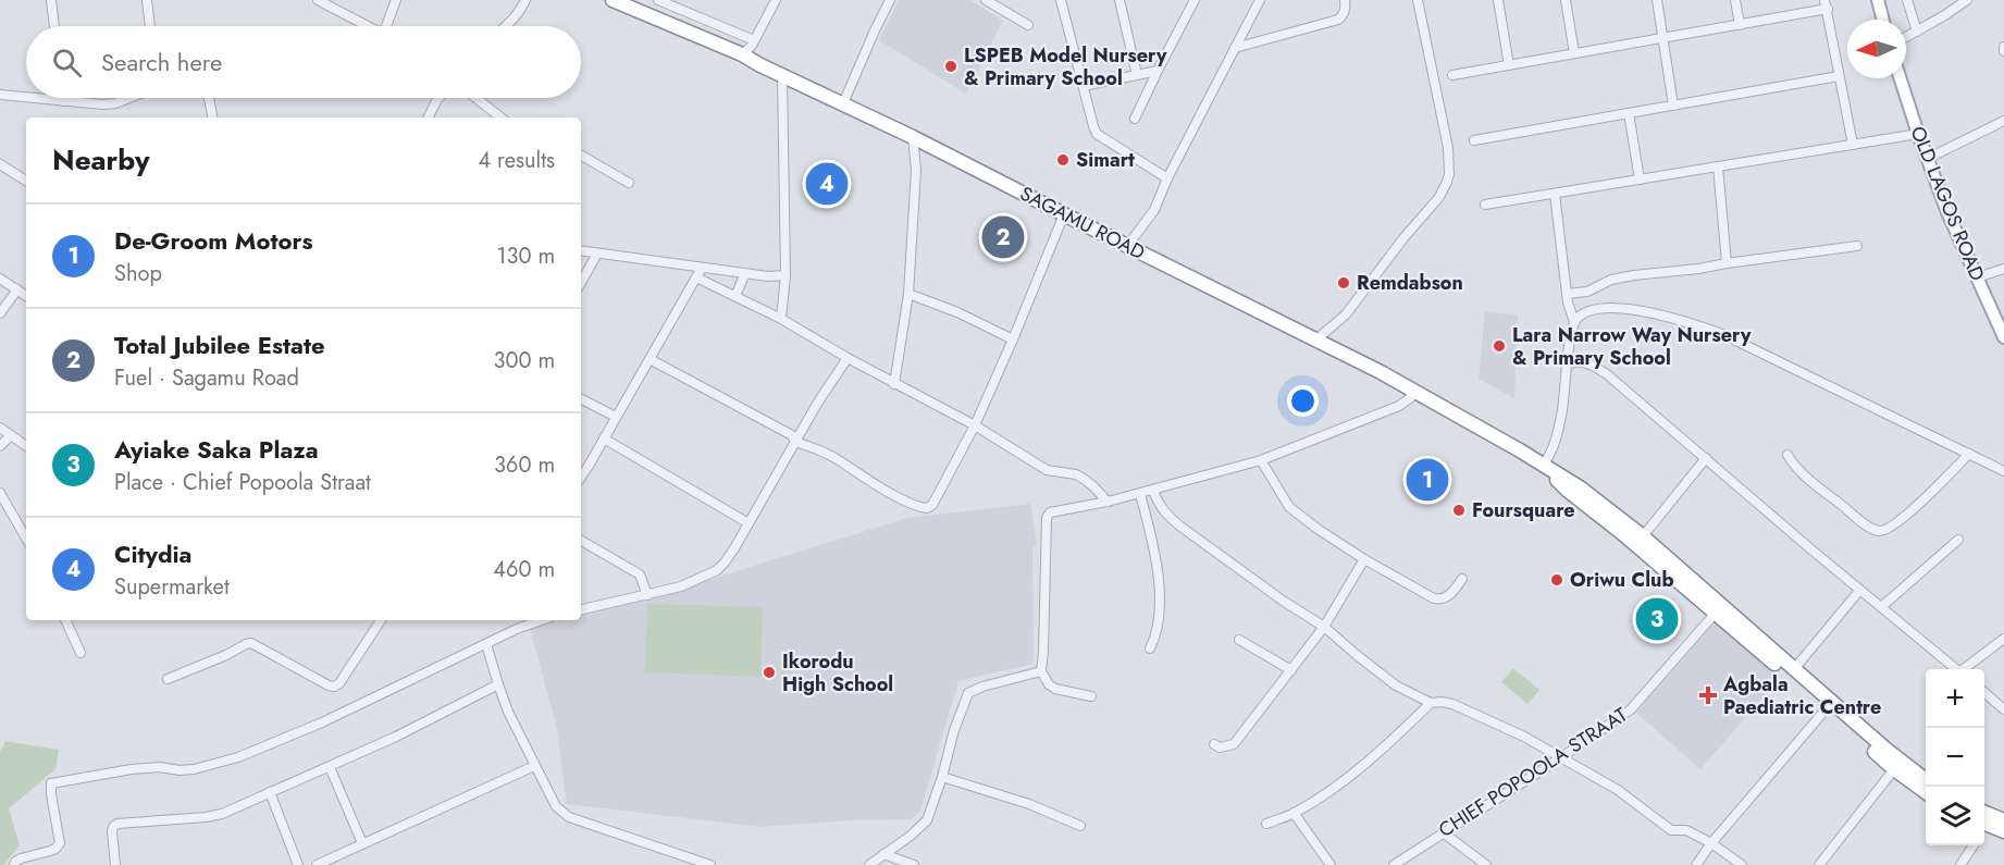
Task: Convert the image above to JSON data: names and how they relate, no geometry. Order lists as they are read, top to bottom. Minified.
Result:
{"streets":{"highway":["SAGAMU ROAD"],"main road":["OLD LAGOS ROAD"],"street":["CHIEF POPOOLA STRAAT"]},"crossings":[["SAGAMU ROAD","CHIEF POPOOLA STRAAT"]],"places":{"other":["LSPEB Model Nursery & Primary School","Simart","Remdabson","Lara Narrow Way Nursery & Primary School","Foursquare","Oriwu Club","Ikorodu High School"],"health":["Agbala Paediatric Centre"]},"north":"left","page":{"search":"Search here","heading":["Nearby","4 results"],"pins":["4","2","1","3"],"list":[{"mark":"1","name":"De-Groom Motors","note":"Shop","value":"130 m"},{"mark":"2","name":"Total Jubilee Estate","note":"Fuel · Sagamu Road","value":"300 m"},{"mark":"3","name":"Ayiake Saka Plaza","note":"Place · Chief Popoola Straat","value":"360 m"},{"mark":"4","name":"Citydia","note":"Supermarket","value":"460 m"}],"map_buttons":["+","−"]}}
